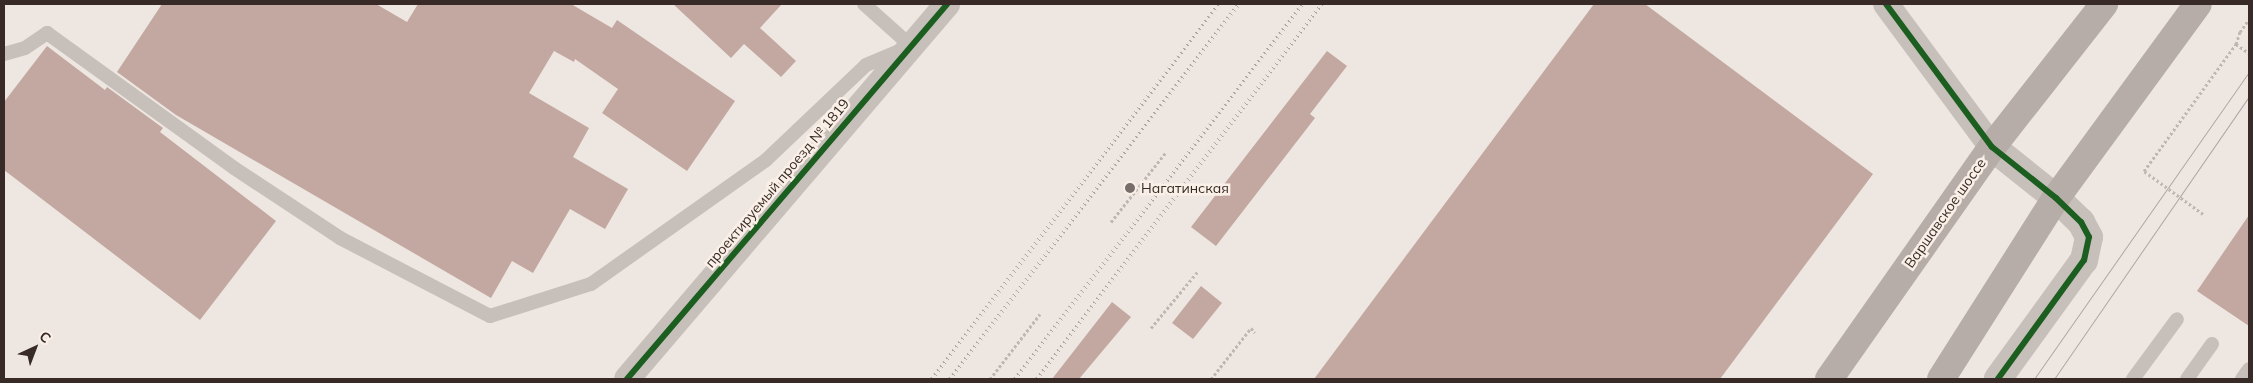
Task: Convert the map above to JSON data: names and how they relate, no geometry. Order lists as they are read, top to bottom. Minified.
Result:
{"streets":{"main road":["Варшавское шоссе"],"street":["проектируемый проезд № 1819"]},"places":["Нагатинская"],"north":"top right"}
